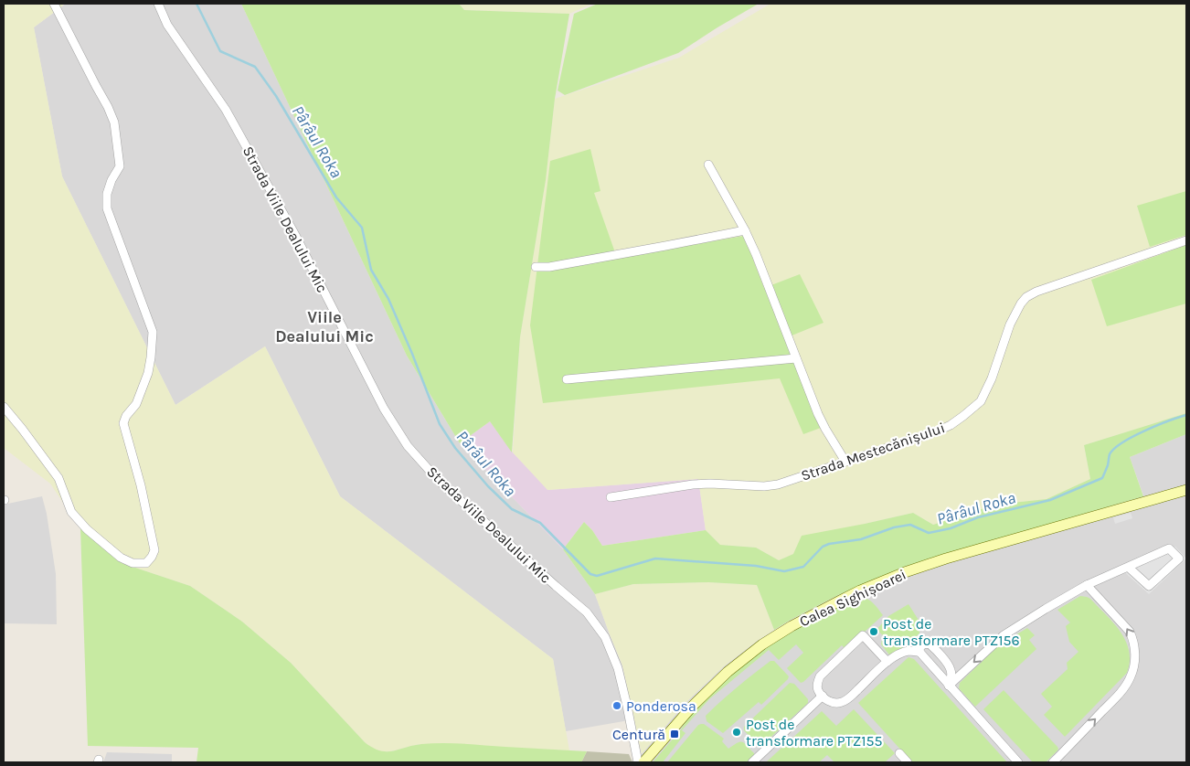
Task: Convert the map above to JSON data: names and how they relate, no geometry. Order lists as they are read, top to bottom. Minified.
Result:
{"streets":{"main road":["Calea Sighișoarei"],"street":["Strada Viile Dealului Mic","Strada Mestecănișului"]},"districts":["Viile Dealului Mic"],"water":["Pârâul Roka"],"places":{"other":["Post de transformare PTZ156","Ponderosa","Post de transformare PTZ155"],"transit":["Centură"]}}
